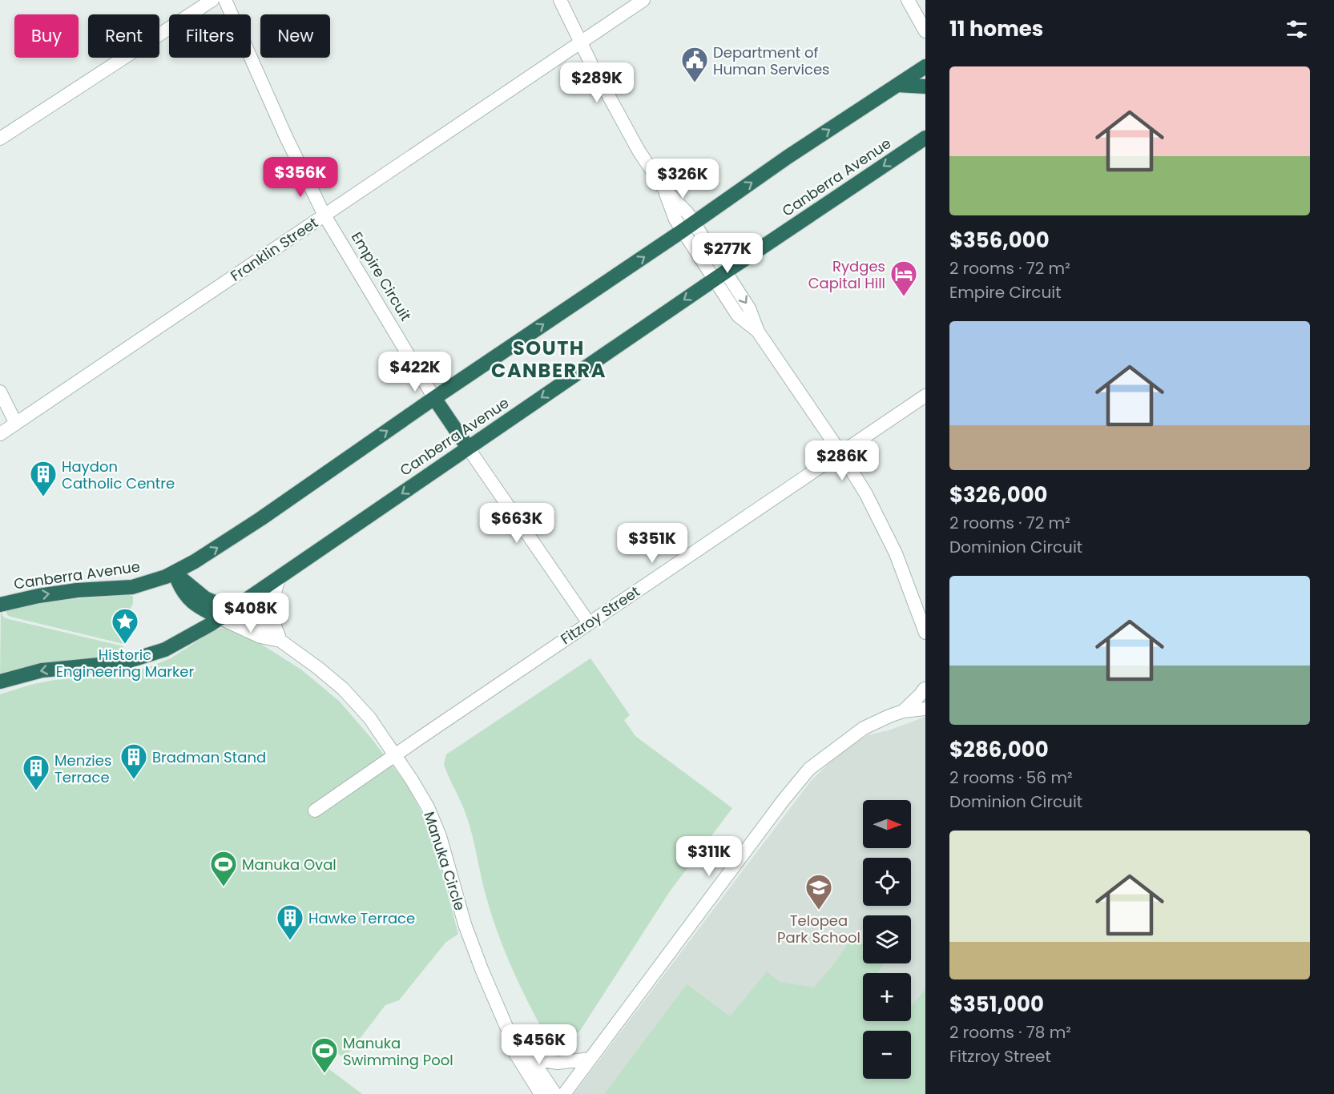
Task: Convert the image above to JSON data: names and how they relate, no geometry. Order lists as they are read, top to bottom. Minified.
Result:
{"streets":{"highway":["Canberra Avenue","Empire Circuit"],"street":["Franklin Street","Fitzroy Street","Manuka Circle"]},"crossings":[["Canberra Avenue","Empire Circuit"],["Canberra Avenue","Manuka Circle"],["Franklin Street","Empire Circuit"],["Empire Circuit","Fitzroy Street"],["Fitzroy Street","Manuka Circle"]],"districts":["SOUTH CANBERRA"],"places":{"public building":["Department of Human Services"],"hotel":["Rydges Capital Hill"],"building":["Haydon Catholic Centre","Bradman Stand","Menzies Terrace","Hawke Terrace"],"place":["Historic Engineering Marker"],"sports":["Manuka Oval","Manuka Swimming Pool"],"school or university":["Telopea Park School"]},"north":"right","page":{"heading":"11 homes","chip":["Buy","Rent","Filters","New"],"list":[{"name":"$356,000","note":"2 rooms · 72 m² · Empire Circuit"},{"name":"$326,000","note":"2 rooms · 72 m² · Dominion Circuit"},{"name":"$286,000","note":"2 rooms · 56 m² · Dominion Circuit"},{"name":"$351,000","note":"2 rooms · 78 m² · Fitzroy Street"}],"price":["$289K","$356K","$326K","$277K","$422K","$286K","$663K","$351K","$408K","$311K","$456K"],"map_buttons":["+","−"]}}
